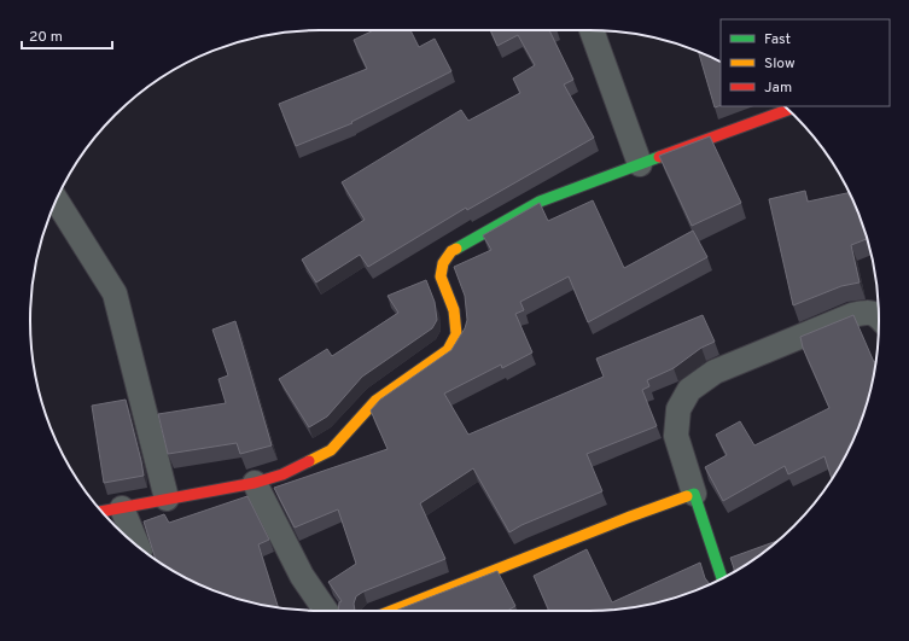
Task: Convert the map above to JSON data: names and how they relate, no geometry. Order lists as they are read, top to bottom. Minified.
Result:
{"legend":["Fast","Slow","Jam"],"scale_bar":"20 m"}
